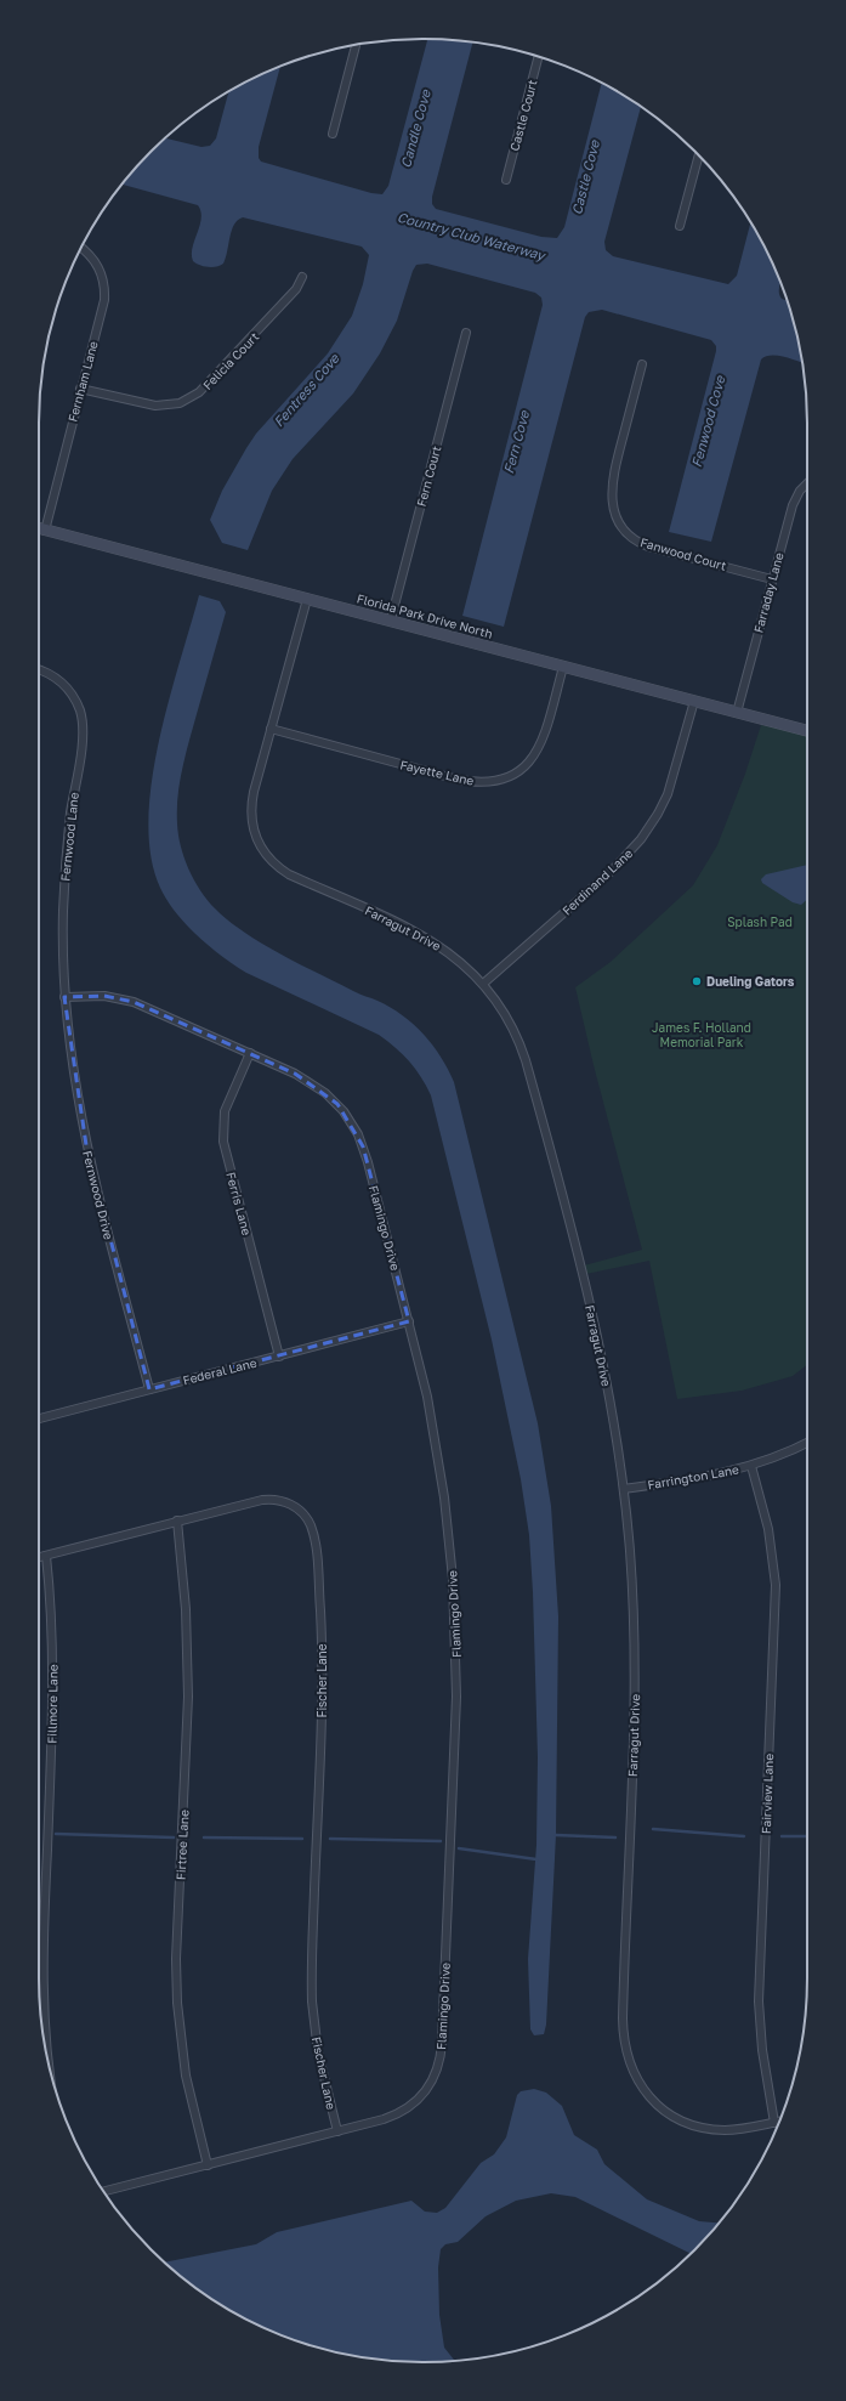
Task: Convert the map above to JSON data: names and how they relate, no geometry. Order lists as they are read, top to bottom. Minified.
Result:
{"streets":{"street":["Castle Court","Felicia Court","Fernham Lane","Fern Court","Fanwood Court","Farraday Lane","Florida Park Drive North","Fayette Lane","Fernwood Lane","Ferdinand Lane","Farragut Drive","Fernwood Drive","Ferris Lane","Flamingo Drive","Federal Lane","Farrington Lane","Fischer Lane","Fillmore Lane","Fairview Lane","Firtree Lane"]},"crossings":[["Felicia Court","Fernham Lane"],["Fernham Lane","Florida Park Drive North"],["Fern Court","Florida Park Drive North"],["Fanwood Court","Farraday Lane"],["Farraday Lane","Florida Park Drive North"],["Florida Park Drive North","Fayette Lane"],["Florida Park Drive North","Ferdinand Lane"],["Florida Park Drive North","Farragut Drive"],["Fayette Lane","Farragut Drive"],["Fernwood Lane","Fernwood Drive"],["Fernwood Lane","Flamingo Drive"],["Ferdinand Lane","Farragut Drive"],["Farragut Drive","Farrington Lane"],["Farragut Drive","Fairview Lane"],["Fernwood Drive","Flamingo Drive"],["Fernwood Drive","Federal Lane"],["Ferris Lane","Flamingo Drive"],["Ferris Lane","Federal Lane"],["Flamingo Drive","Federal Lane"],["Flamingo Drive","Fischer Lane"],["Flamingo Drive","Firtree Lane"],["Farrington Lane","Fairview Lane"],["Fischer Lane","Fillmore Lane"],["Fischer Lane","Firtree Lane"]],"water":["Candle Cove","Castle Cove","Country Club Waterway","Fentress Cove","Fenwood Cove","Fern Cove"],"parks":["Splash Pad","James F. Holland Memorial Park"],"places":["Dueling Gators"]}
